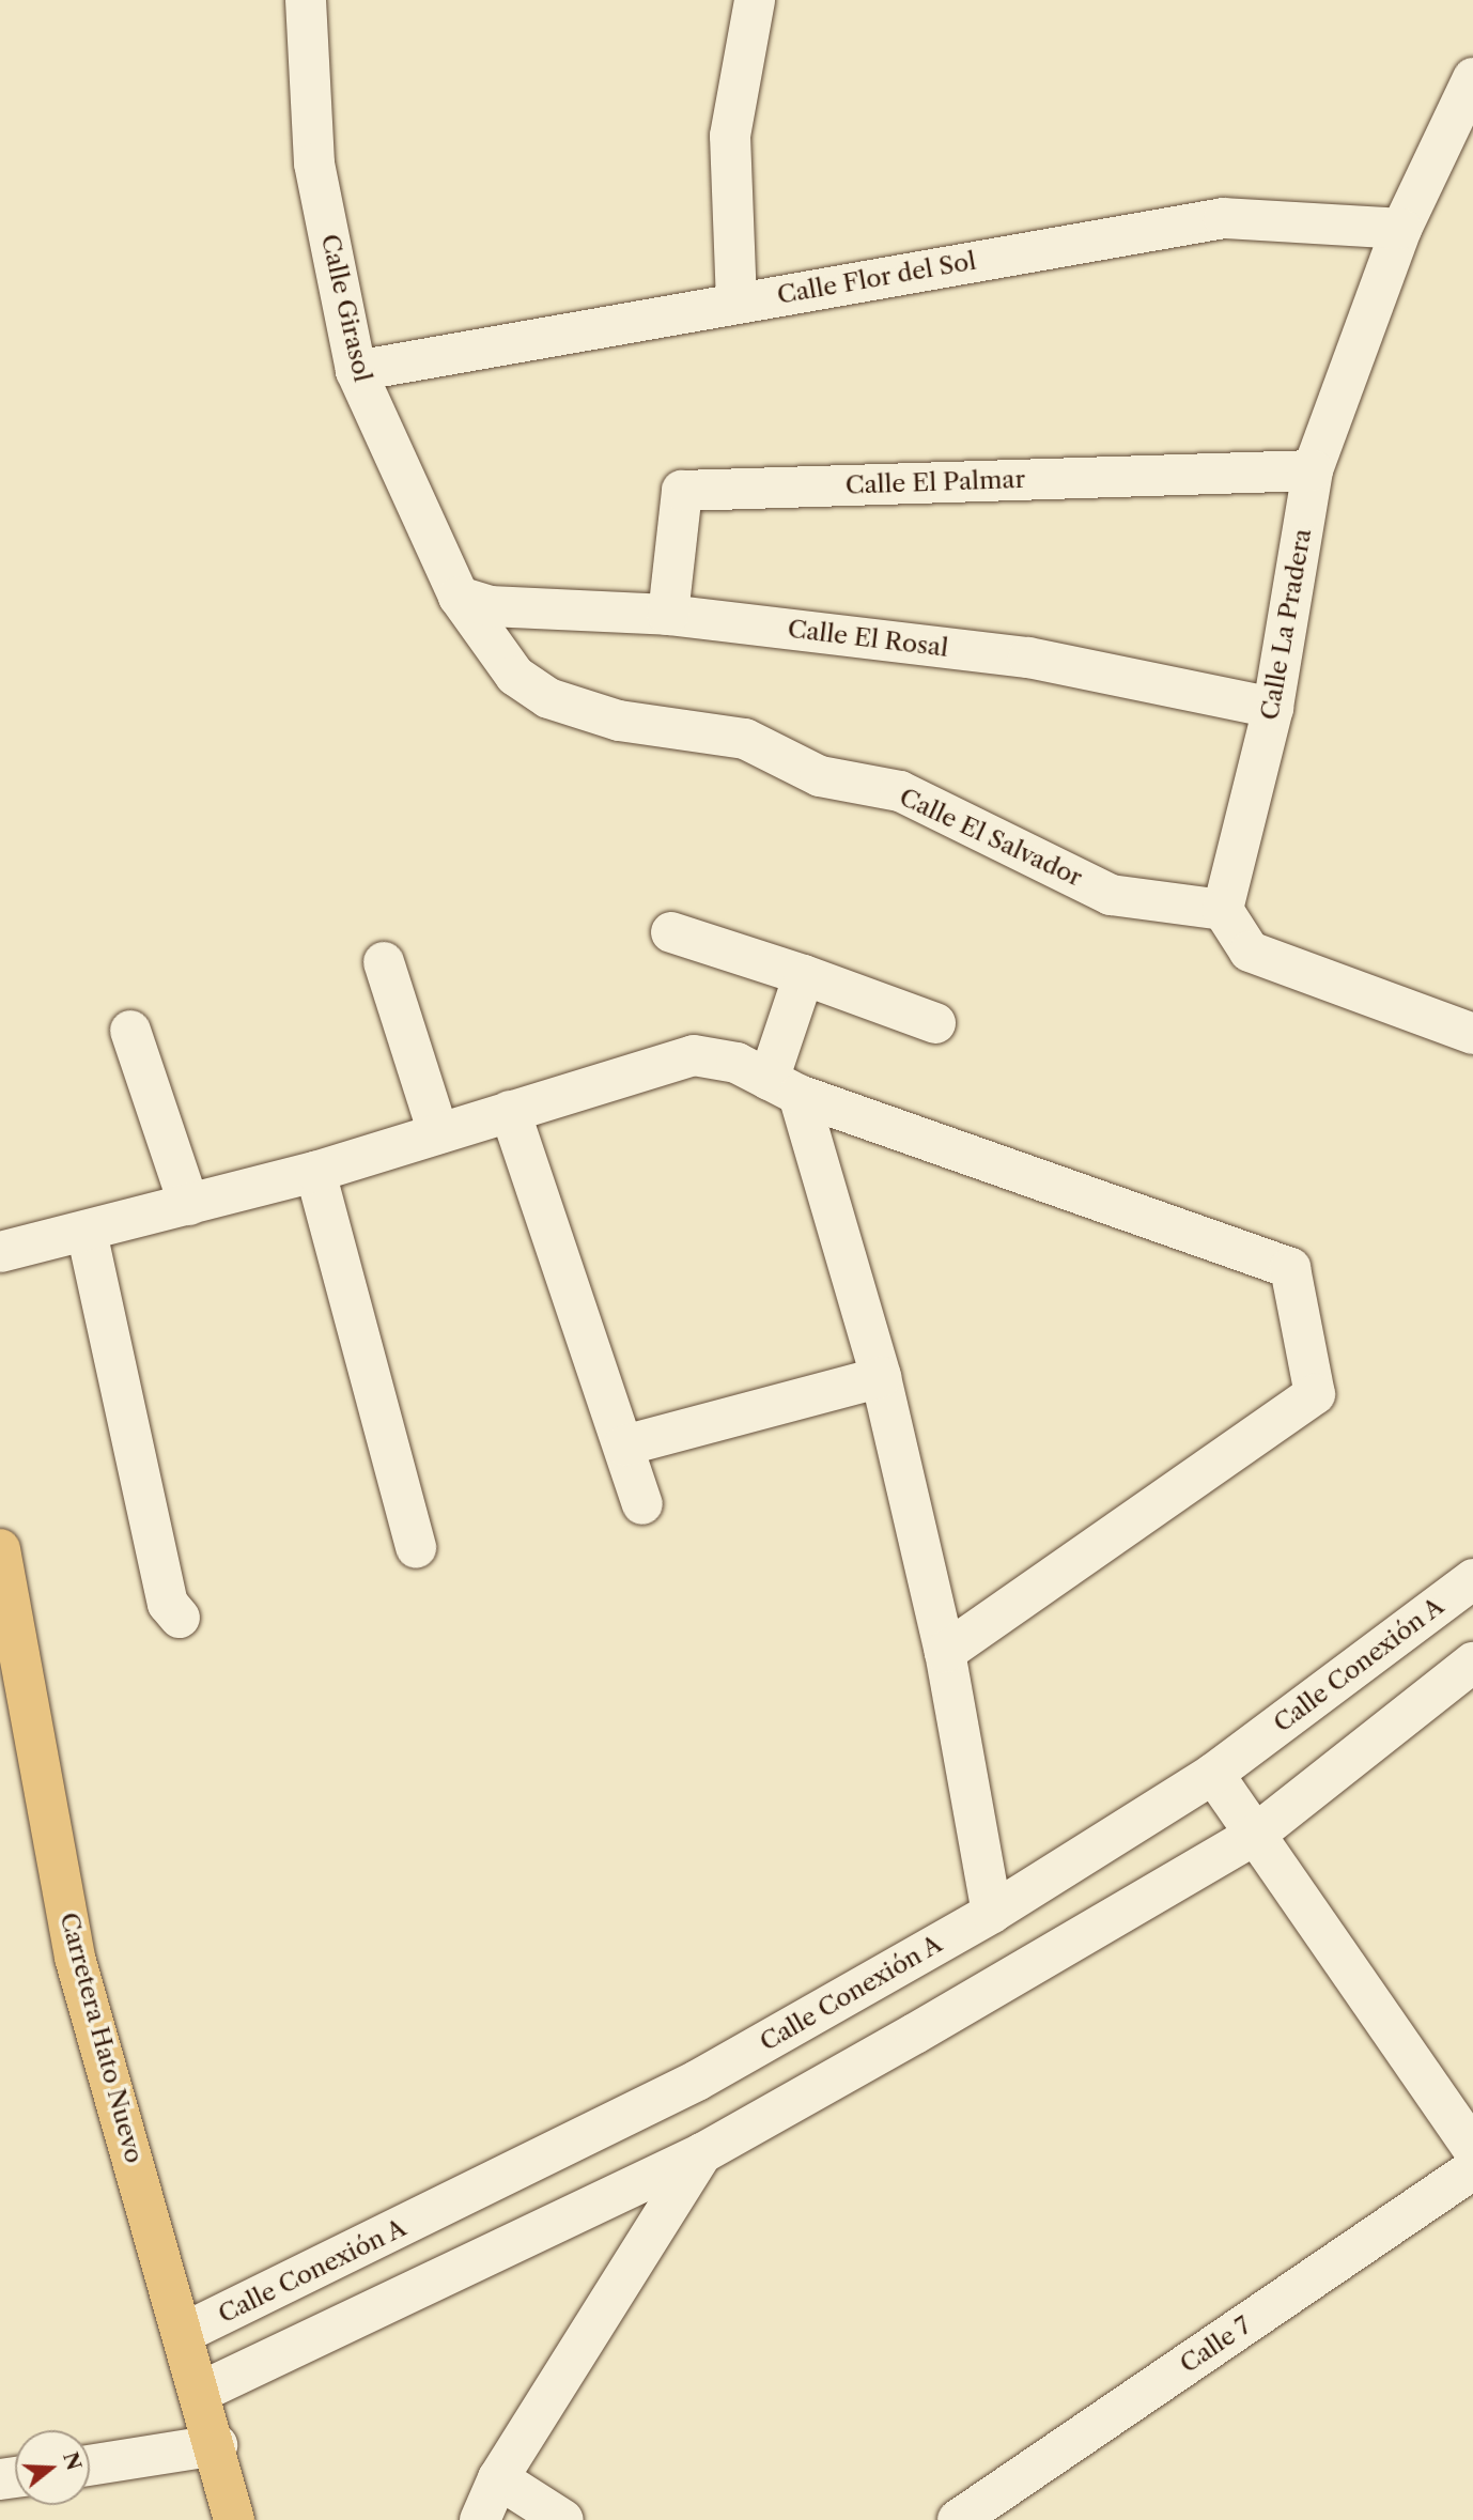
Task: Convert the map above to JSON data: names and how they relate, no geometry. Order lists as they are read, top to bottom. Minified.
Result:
{"streets":{"main road":["Carretera Hato Nuevo"],"street":["Calle Flor del Sol","Calle Girasol","Calle El Palmar","Calle La Pradera","Calle El Rosal","Calle El Salvador","Calle Conexión A","Calle 7"]},"crossings":[["Calle Flor del Sol","Calle Girasol"],["Calle Flor del Sol","Calle La Pradera"],["Calle Girasol","Calle El Rosal"],["Calle Girasol","Calle El Salvador"],["Calle El Palmar","Calle La Pradera"],["Calle El Palmar","Calle El Rosal"],["Calle La Pradera","Calle El Rosal"],["Calle La Pradera","Calle El Salvador"],["Calle El Rosal","Calle El Salvador"],["Calle Conexión A","Carretera Hato Nuevo"]],"north":"right"}
